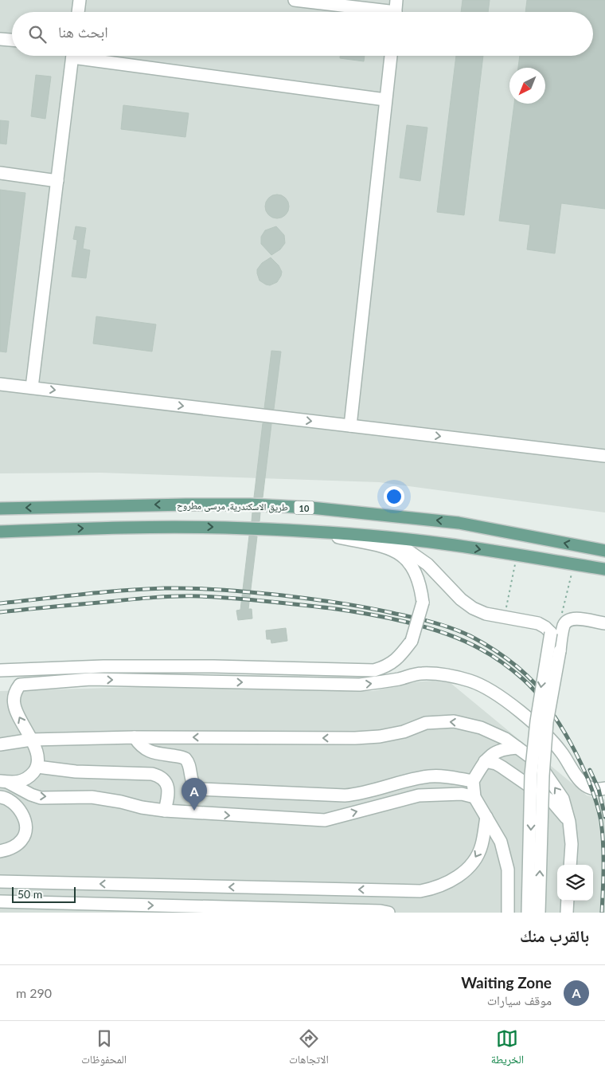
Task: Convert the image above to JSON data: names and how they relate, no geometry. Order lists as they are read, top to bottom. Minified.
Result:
{"streets":{"main road":["طريق الاسكندرية, مرسى مطروح","10"]},"scale_bar":"50 m","north":"bottom left","page":{"search":"ابحث هنا","pins":"A","scale":"50 m","heading":"بالقرب منك","list":[{"mark":"A","name":"Waiting Zone","note":"موقف سيارات","value":"290 m"}],"nav":["الخريطة","الاتجاهات","المحفوظات"]}}
